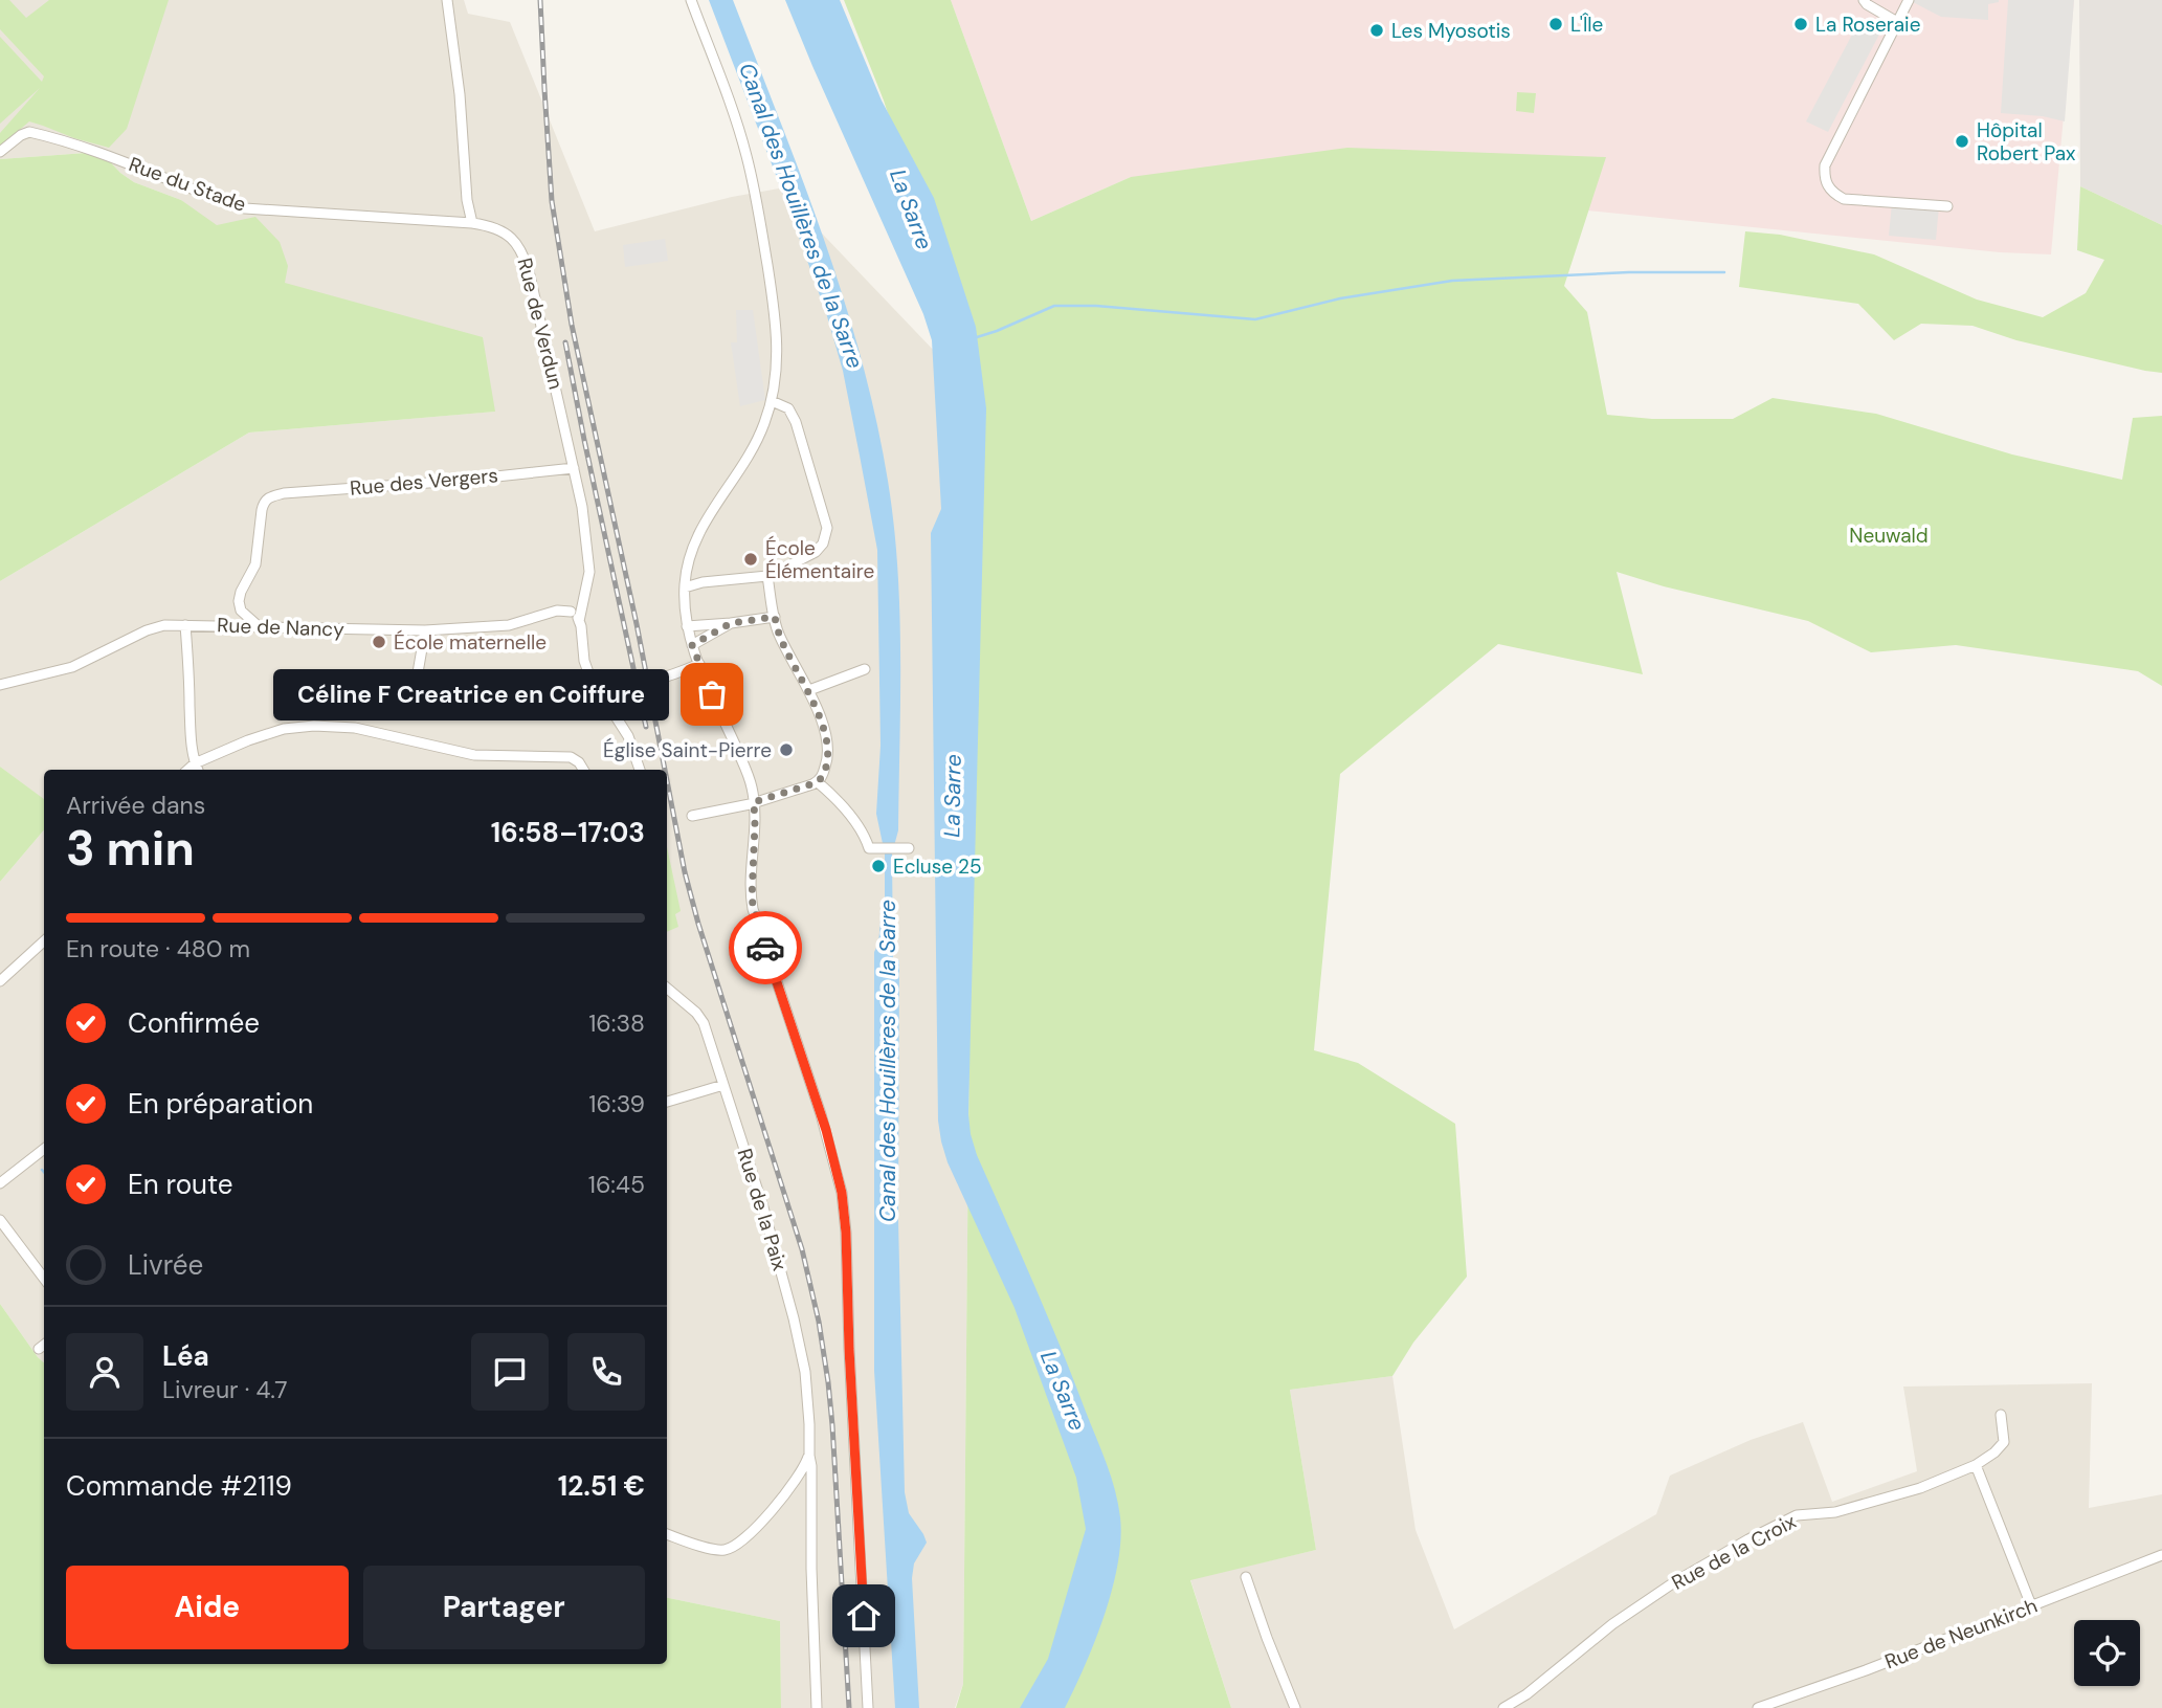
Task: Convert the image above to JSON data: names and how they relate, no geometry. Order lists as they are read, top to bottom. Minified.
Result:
{"streets":{"street":["Rue du Stade","Rue de Verdun","Rue des Vergers","Rue de Nancy","Rue de la Paix","Rue de la Croix","Rue de Neunkirch"]},"crossings":[["Rue du Stade","Rue de Verdun"],["Rue de Verdun","Rue des Vergers"],["Rue des Vergers","Rue de Nancy"]],"water":["La Sarre","Canal des Houillères de la Sarre"],"parks":["Neuwald"],"places":["L'Île","La Roseraie","Les Myosotis","Hôpital Robert Pax","École Élémentaire","École maternelle","Céline F Creatrice en Coiffure","Église Saint-Pierre","Ecluse 25"],"page":{"bubble":"Céline F Creatrice en Coiffure","heading":["3 min","Arrivée dans","16:58–17:03"],"panel":["Léa","Livreur · 4.7","Commande #2119","12.51 €"],"bar":"En route · 480 m","list":[["Confirmée","16:38"],["En préparation","16:39"],["En route","16:45"],"Livrée"],"buttons":["Aide","Partager"]}}
